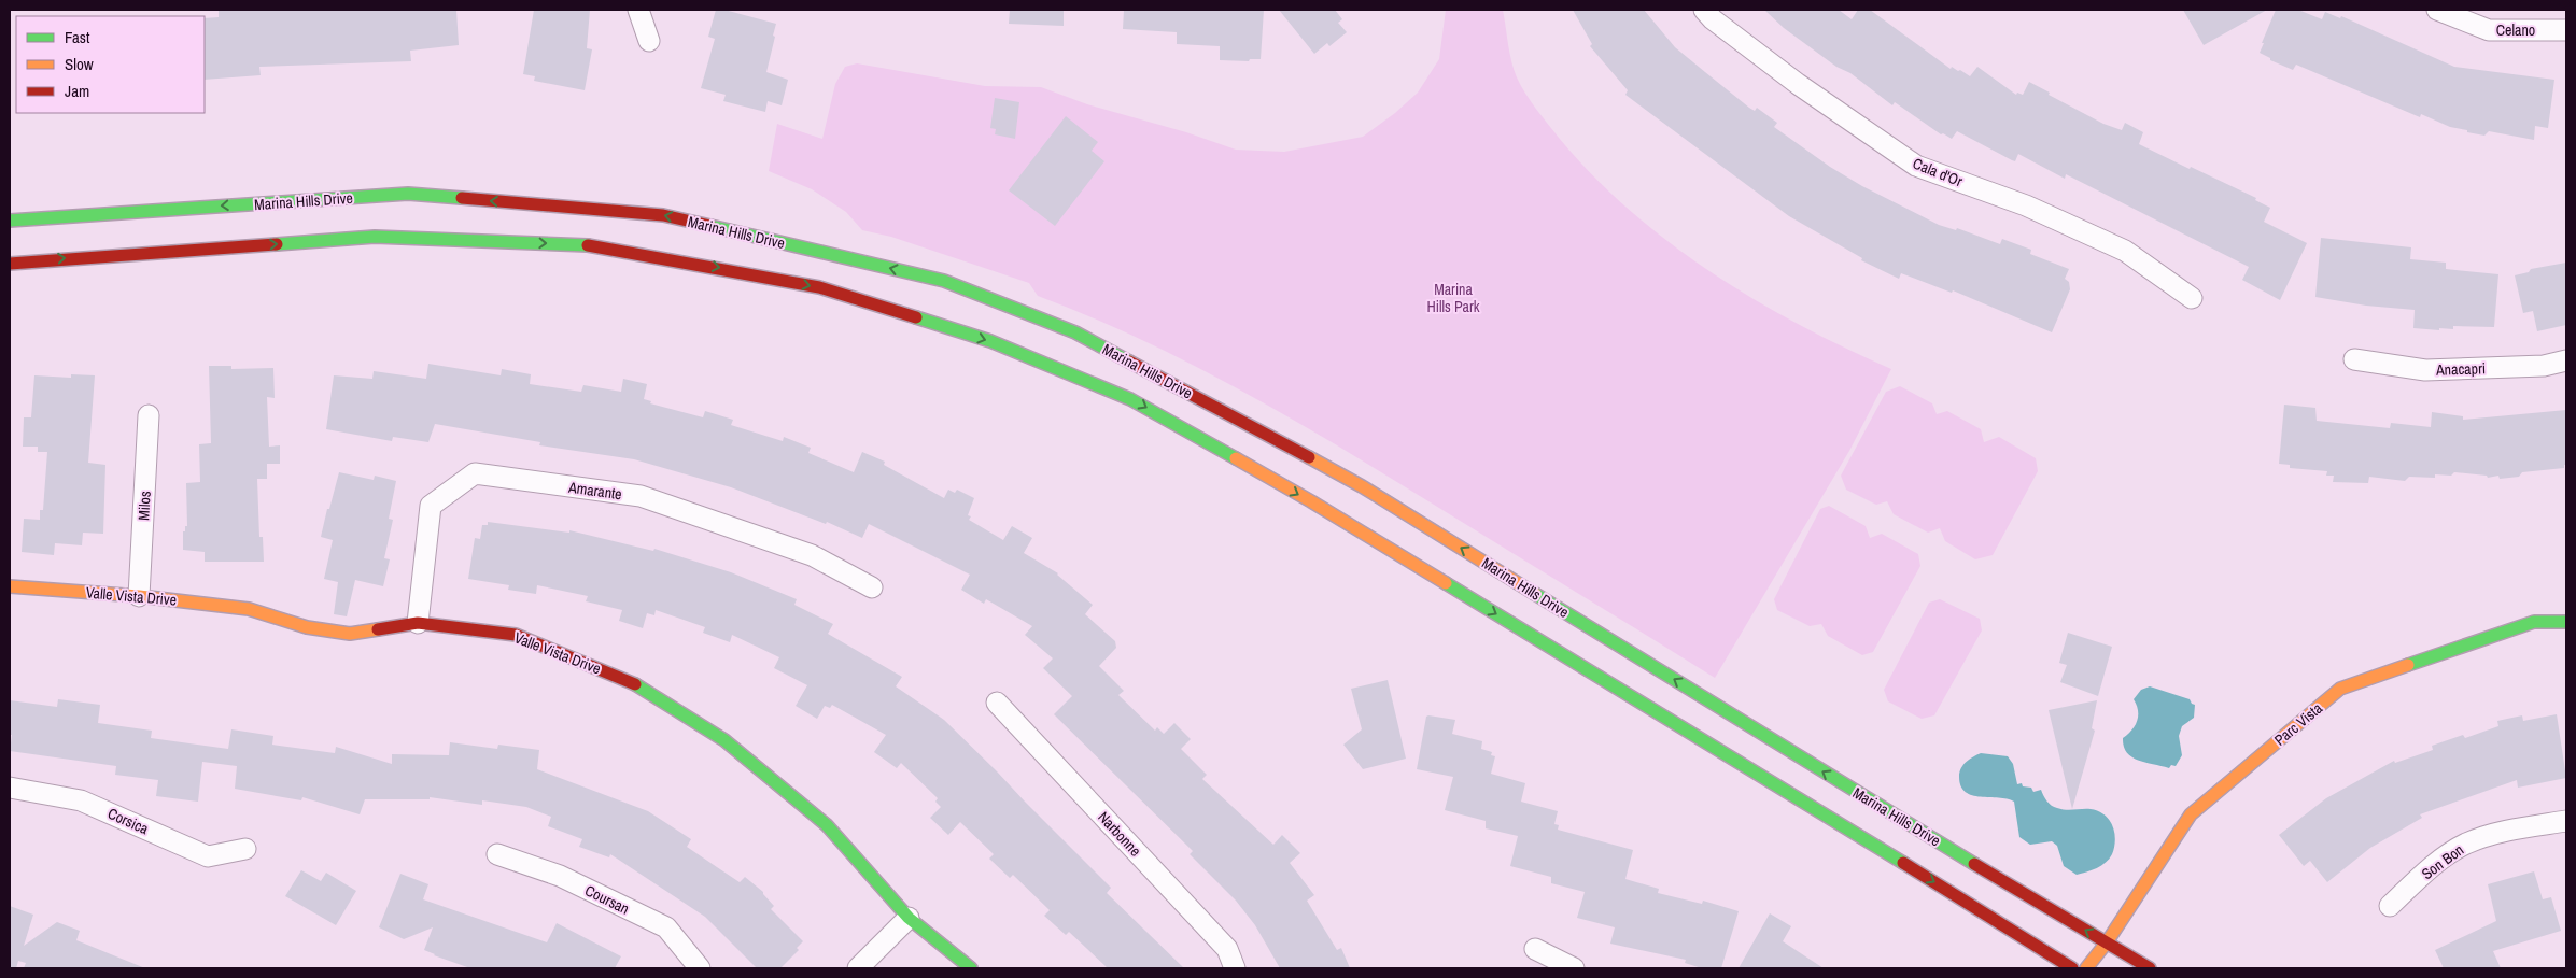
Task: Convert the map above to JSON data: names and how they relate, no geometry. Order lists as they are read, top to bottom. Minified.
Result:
{"streets":{"street":["Celano","Cala d'Or","Marina Hills Drive","Anacapri","Amarante","Milos","Valle Vista Drive","Parc Vista","Corsica","Narbonne","Son Bon","Coursan"]},"crossings":[["Marina Hills Drive","Parc Vista"],["Amarante","Valle Vista Drive"],["Milos","Valle Vista Drive"]],"parks":["Marina Hills Park"],"legend":["Fast","Slow","Jam"]}
